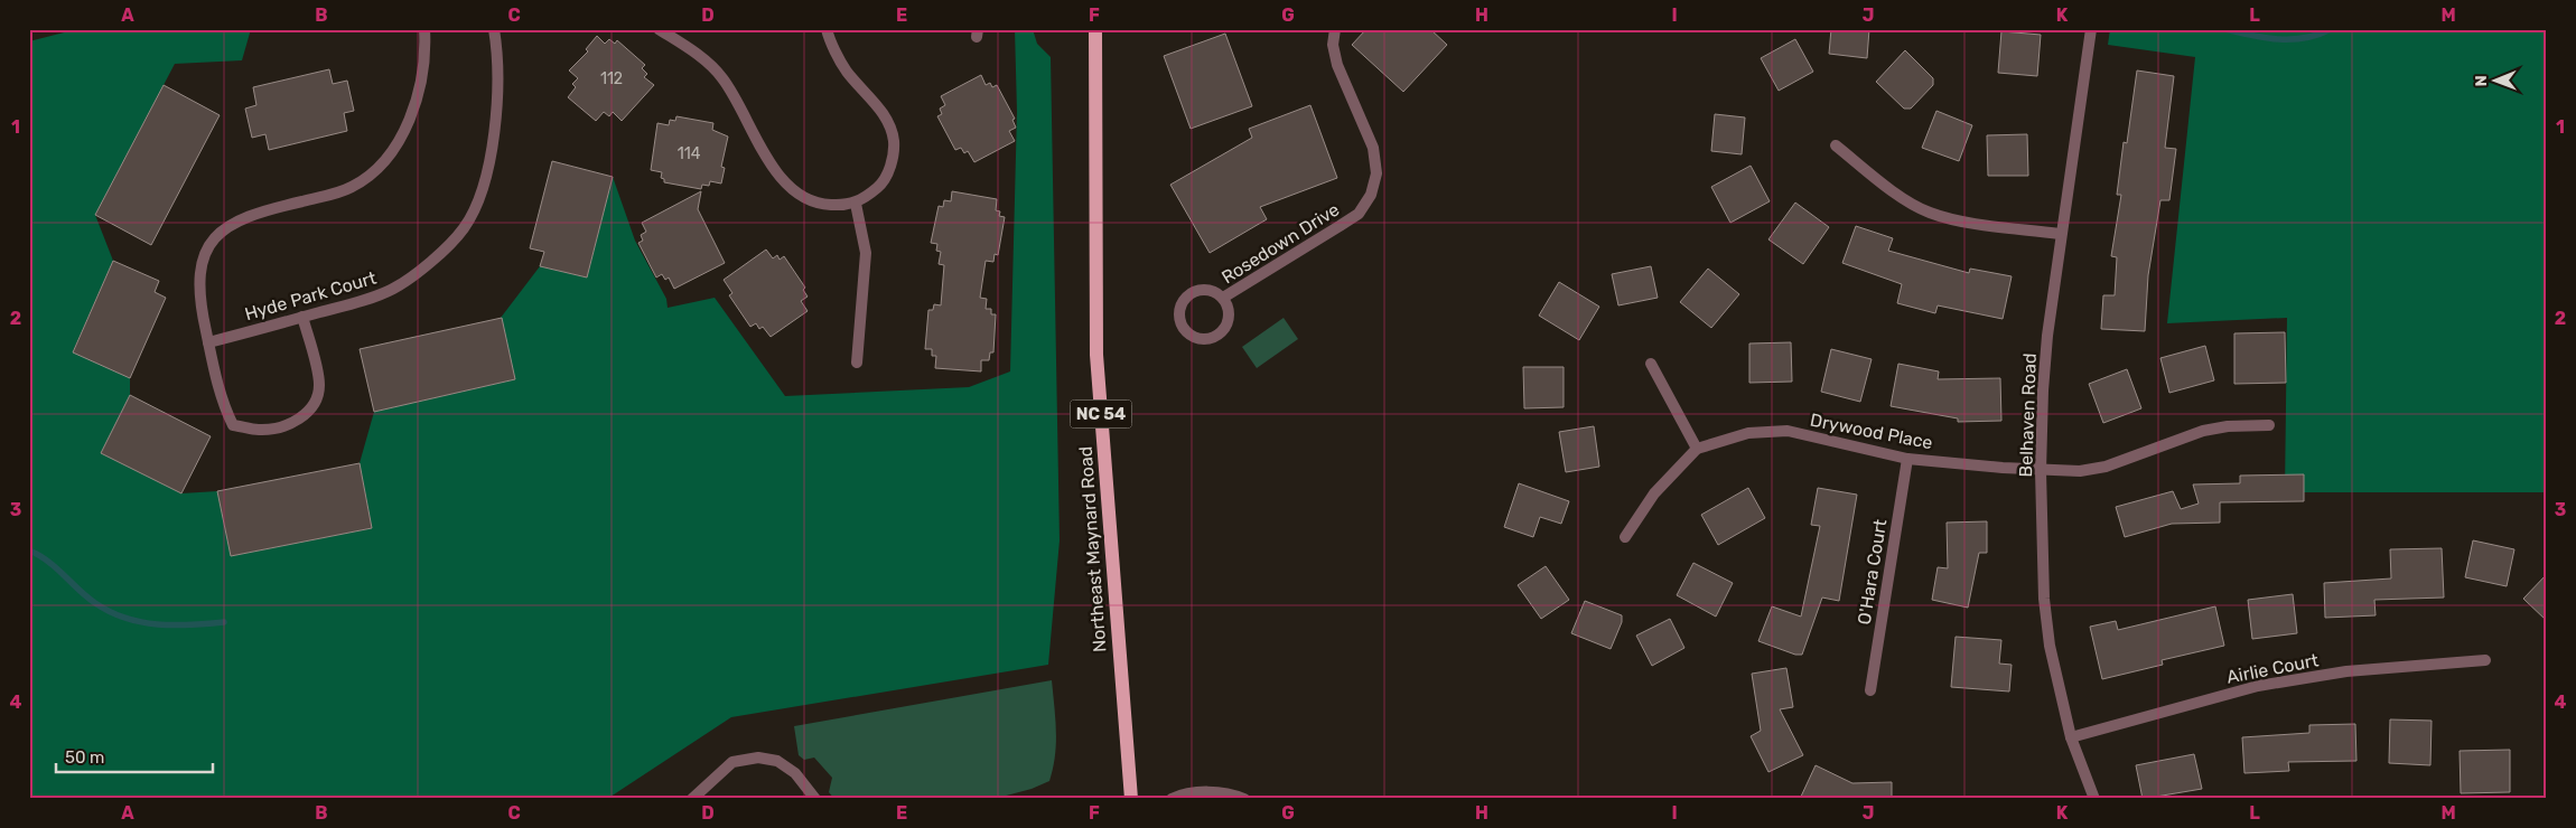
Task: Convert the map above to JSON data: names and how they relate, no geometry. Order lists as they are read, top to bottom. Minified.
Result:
{"streets":{"main road":["NC 54","Northeast Maynard Road"],"street":["Rosedown Drive","Hyde Park Court","Belhaven Road","Drywood Place","O'Hara Court","Airlie Court"]},"crossings":[["Belhaven Road","Drywood Place"],["Belhaven Road","Airlie Court"],["Drywood Place","O'Hara Court"]],"house_numbers":["112","114"],"scale_bar":"50 m","north":"left","grid":{"columns":["A","B","C","D","E","F","G","H","I","J","K","L","M"],"rows":["1","2","3","4"]}}
